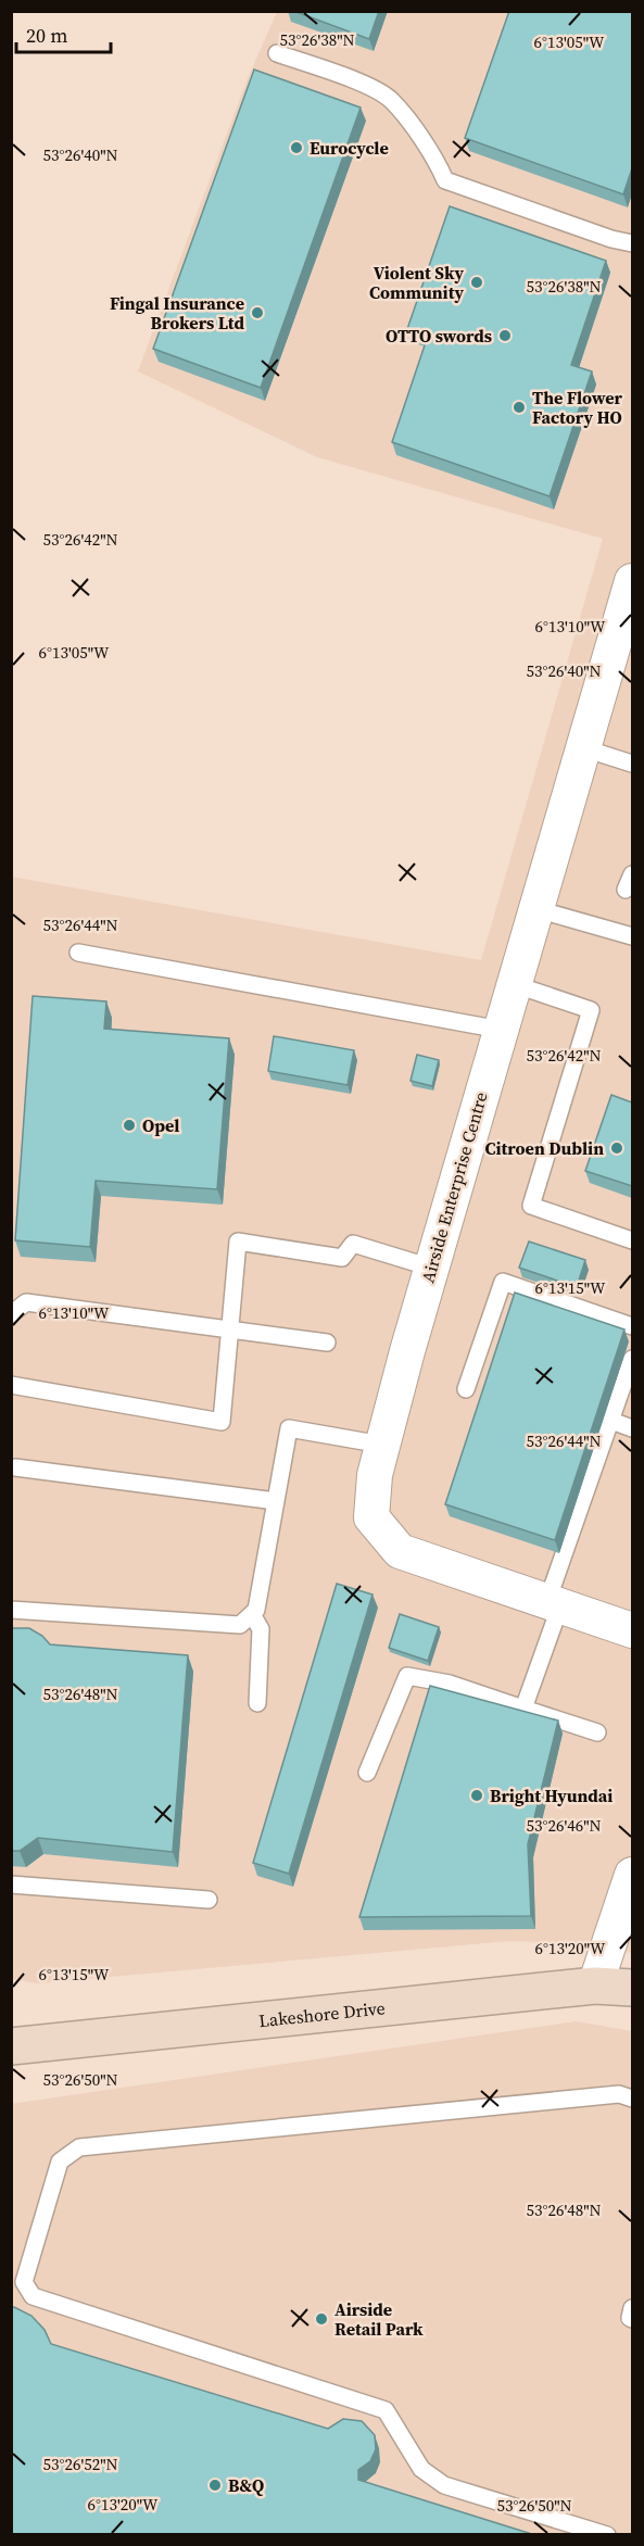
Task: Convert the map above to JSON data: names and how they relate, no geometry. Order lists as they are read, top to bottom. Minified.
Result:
{"streets":{"street":["Airside Enterprise Centre","Lakeshore Drive"]},"places":["Eurocycle","Violent Sky Community","Fingal Insurance Brokers Ltd","OTTO swords","The Flower Factory HO","Opel","Citroen Dublin","Bright Hyundai","Airside Retail Park","B&Q"],"scale_bar":"20 m","coordinates":["53°26'38\"N","6°13'05\"W","53°26'40\"N","53°26'42\"N","6°13'10\"W","53°26'44\"N","6°13'15\"W","53°26'48\"N","53°26'46\"N","6°13'20\"W","53°26'50\"N","53°26'52\"N"]}
